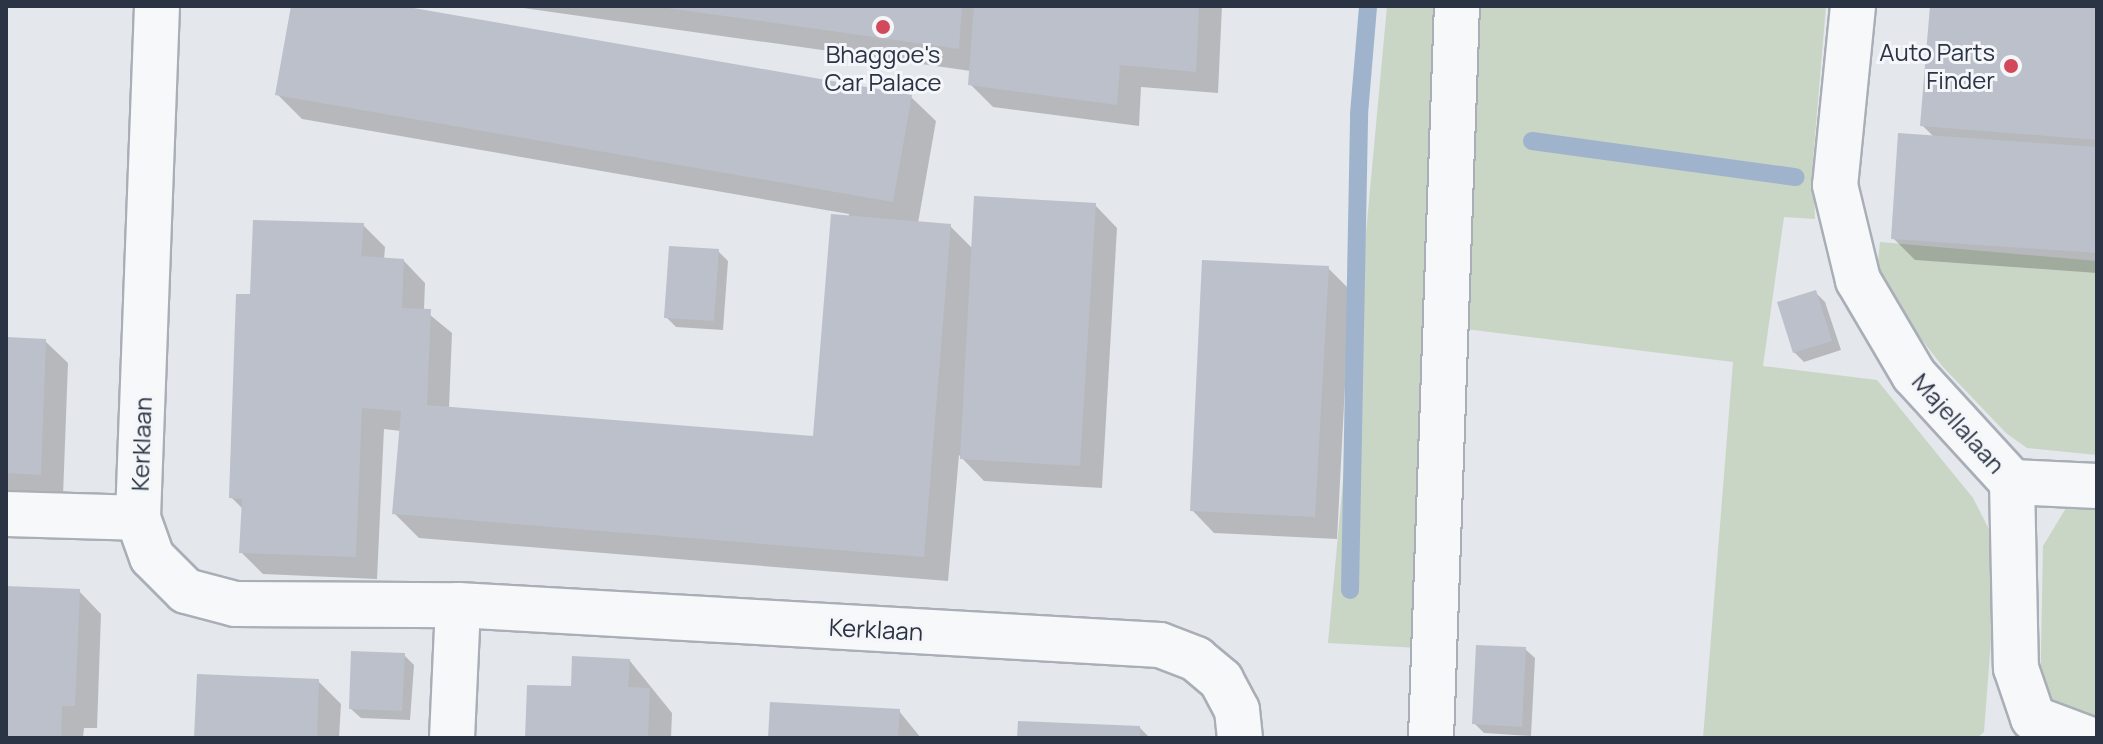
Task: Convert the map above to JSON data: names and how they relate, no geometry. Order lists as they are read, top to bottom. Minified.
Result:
{"streets":{"lane":["Majellalaan","Kerklaan"]},"places":["Bhaggoe's Car Palace","Auto Parts Finder"]}
